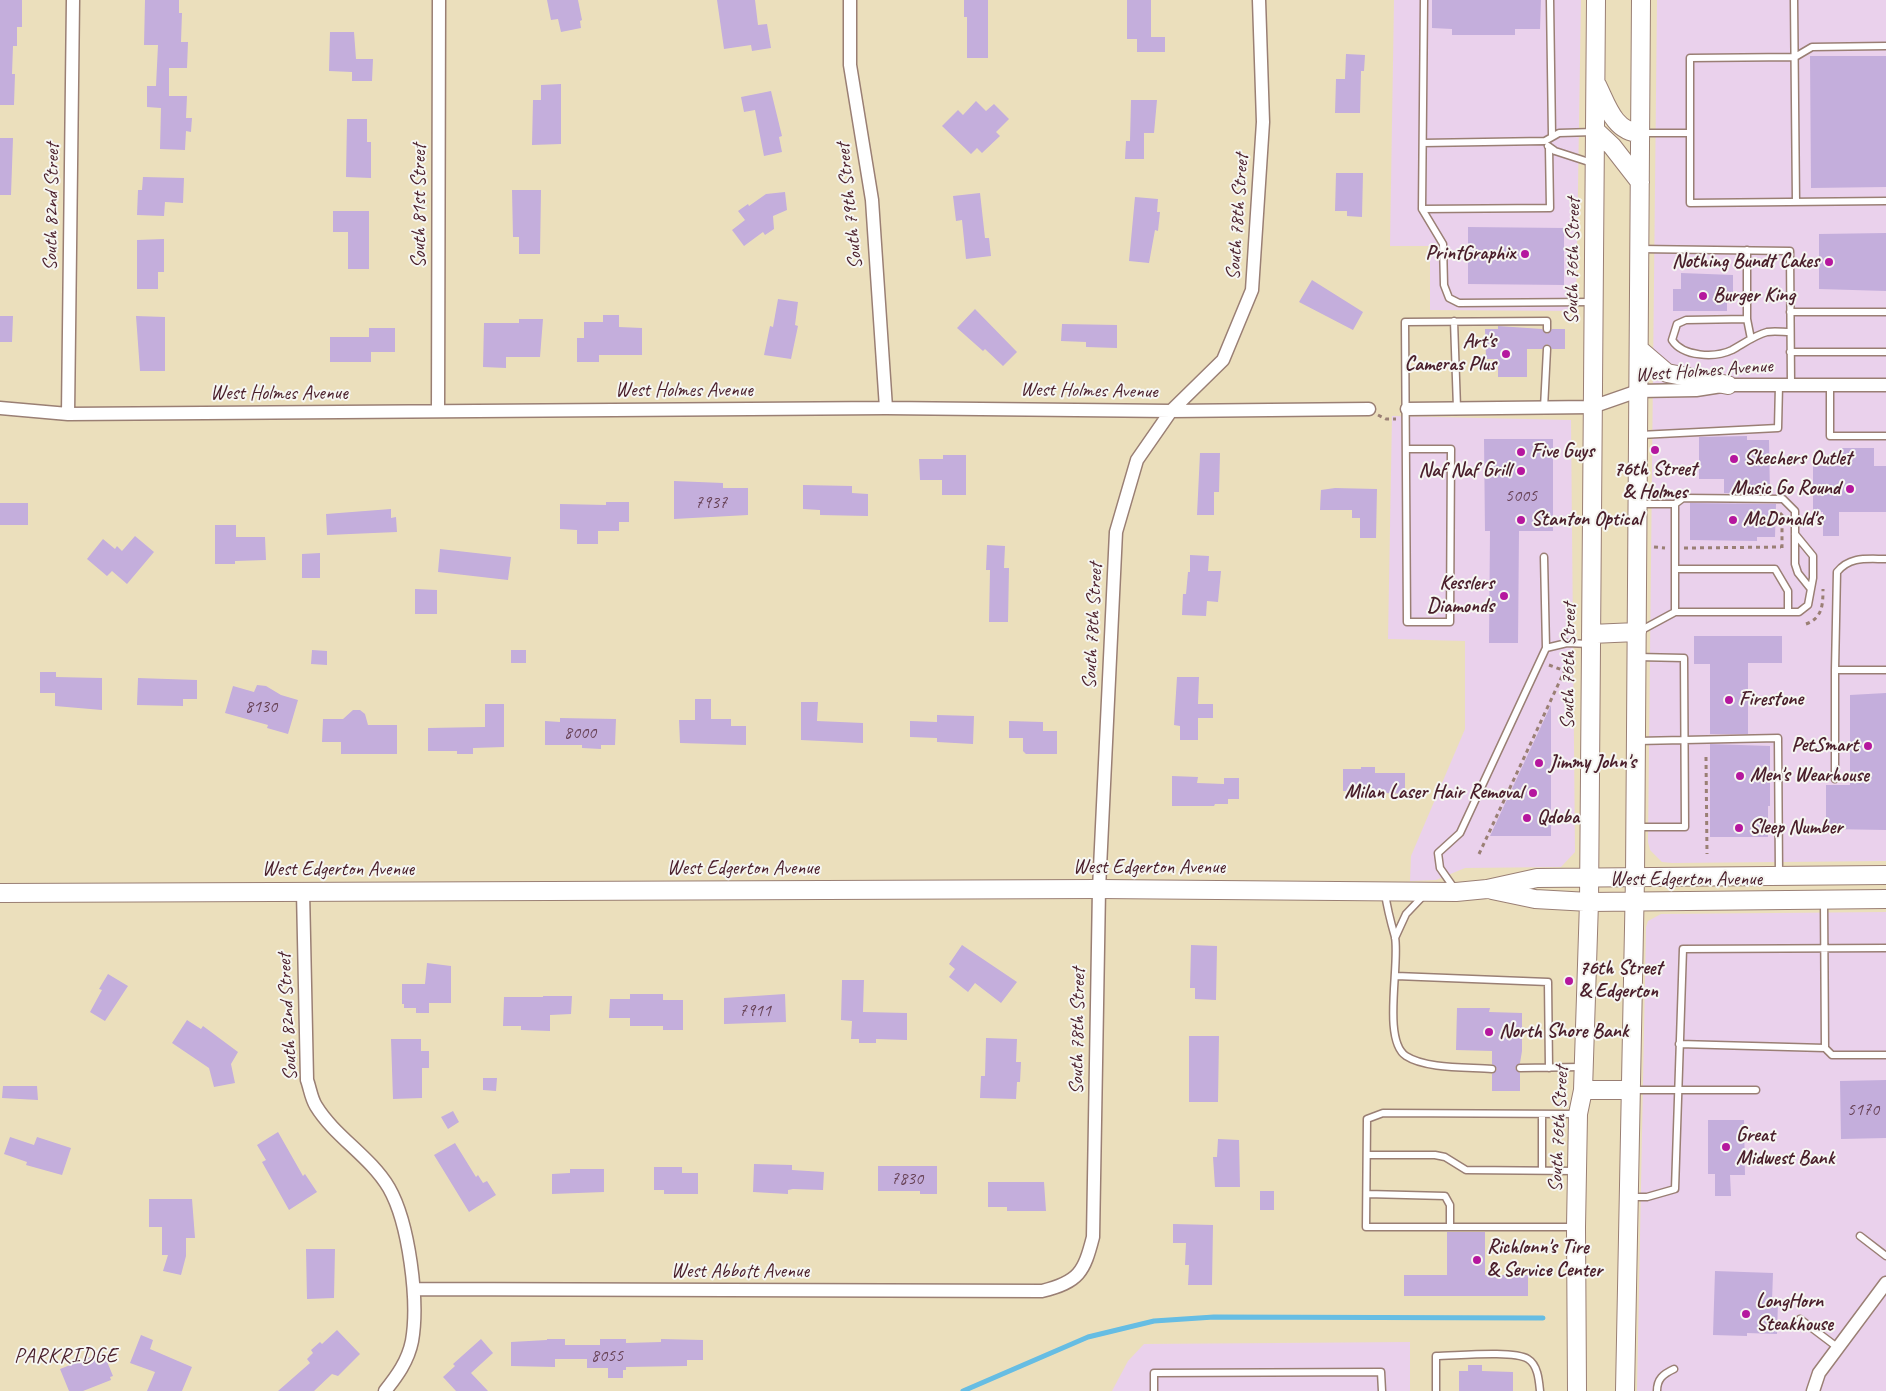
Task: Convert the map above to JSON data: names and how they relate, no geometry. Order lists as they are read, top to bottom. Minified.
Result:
{"streets":{"main road":["South 76th Street","West Edgerton Avenue"],"street":["South 81st Street","South 79th Street","South 82nd Street","South 78th Street","West Holmes Avenue","West Abbott Avenue"]},"crossings":[["South 81st Street","West Holmes Avenue"],["South 79th Street","West Holmes Avenue"],["South 82nd Street","West Holmes Avenue"],["South 82nd Street","West Edgerton Avenue"],["South 82nd Street","West Abbott Avenue"],["South 78th Street","West Holmes Avenue"],["South 78th Street","West Edgerton Avenue"],["South 78th Street","West Abbott Avenue"],["South 76th Street","West Holmes Avenue"],["South 76th Street","West Edgerton Avenue"]],"districts":["PARKRIDGE"],"places":["PrintGraphix","Nothing Bundt Cakes","Burger King","Art's Cameras Plus","76th Street & Holmes","Five Guys","Skechers Outlet","Naf Naf Grill","Music Go Round","Stanton Optical","McDonald's","Kesslers Diamonds","Firestone","PetSmart","Jimmy John's","Men's Wearhouse","Milan Laser Hair Removal","Qdoba","Sleep Number","76th Street & Edgerton","North Shore Bank","Great Midwest Bank","Richlonn's Tire & Service Center","LongHorn Steakhouse"],"house_numbers":["5005","7937","8130","8000","7911","5170","7830","8055"]}
